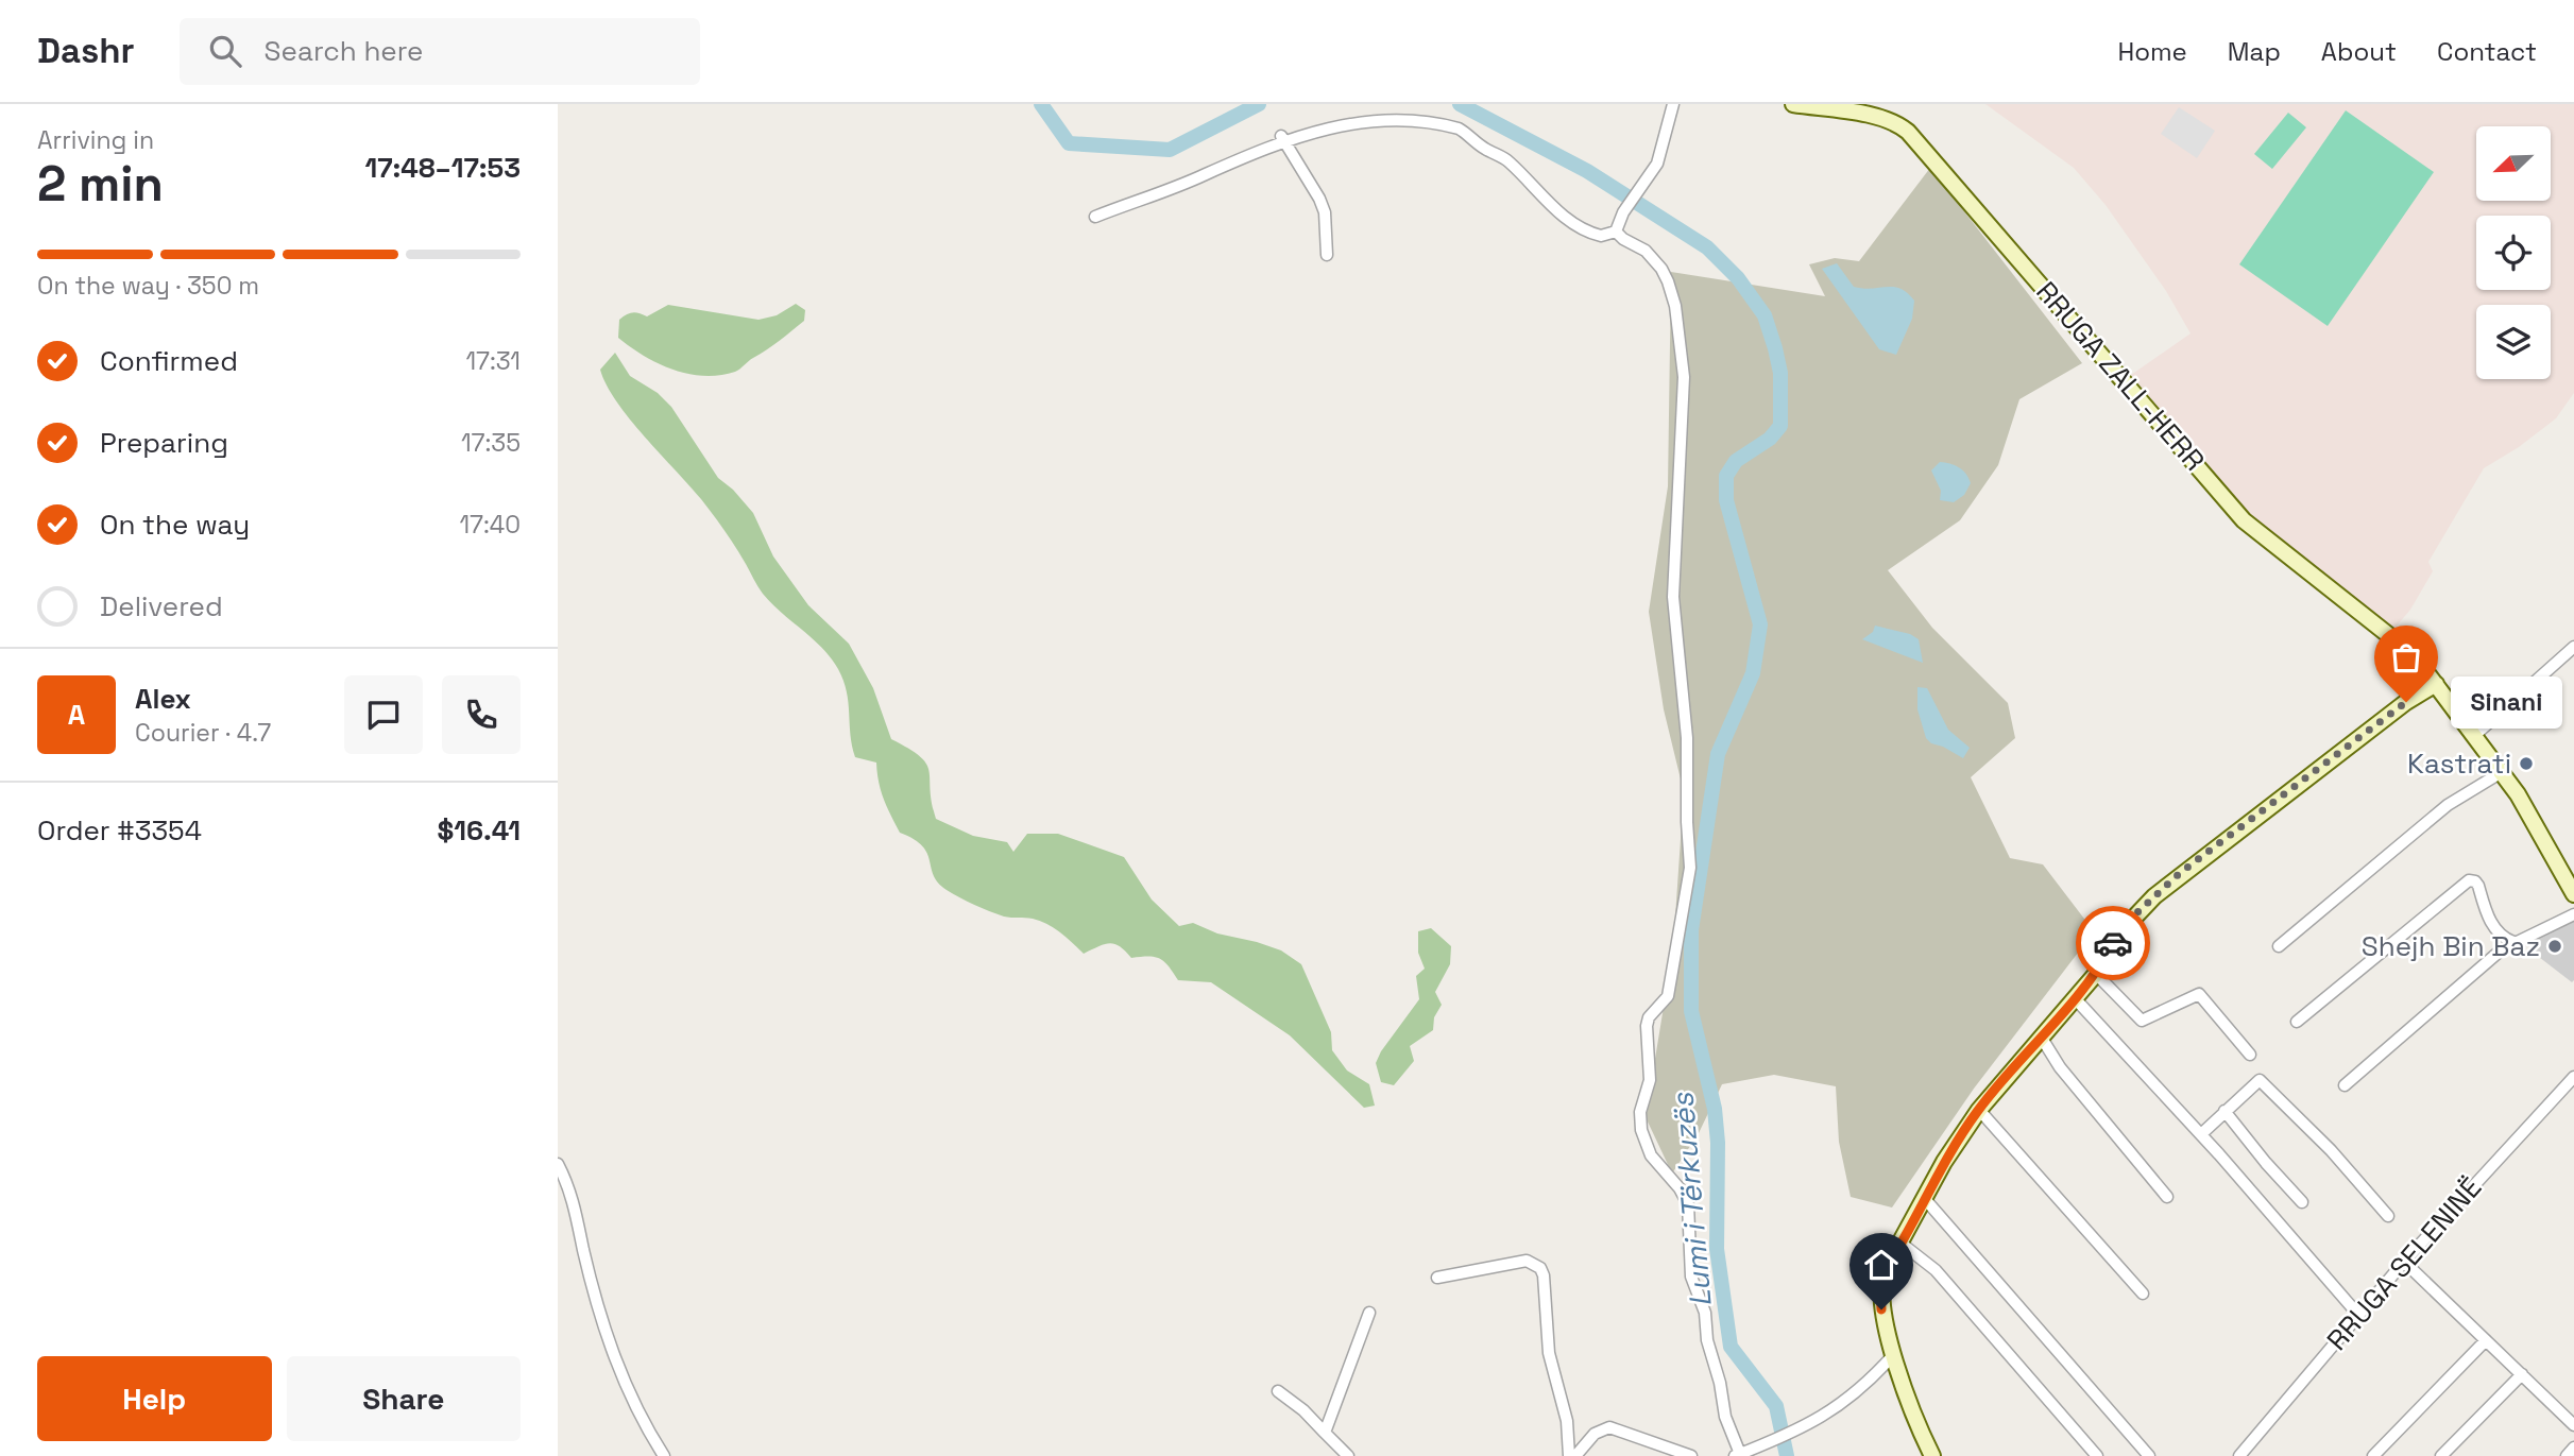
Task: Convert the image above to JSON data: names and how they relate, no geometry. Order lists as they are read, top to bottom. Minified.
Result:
{"streets":{"main road":["RRUGA ZALL-HERR"],"street":["RRUGA SELENINË"]},"water":["Lumi i Tërkuzës"],"places":["Sinani","Kastrati","Shejh Bin Baz"],"north":"bottom left","page":{"header":"Dashr","search":"Search here","nav":["Home","Map","About","Contact"],"heading":["2 min","Arriving in","17:48–17:53"],"panel":["Alex","Courier · 4.7","Order #3354","$16.41"],"bar":"On the way · 350 m","list":[["Confirmed","17:31"],["Preparing","17:35"],["On the way","17:40"],"Delivered"],"round":"A","bubble":"Sinani","buttons":["Help","Share"]}}
